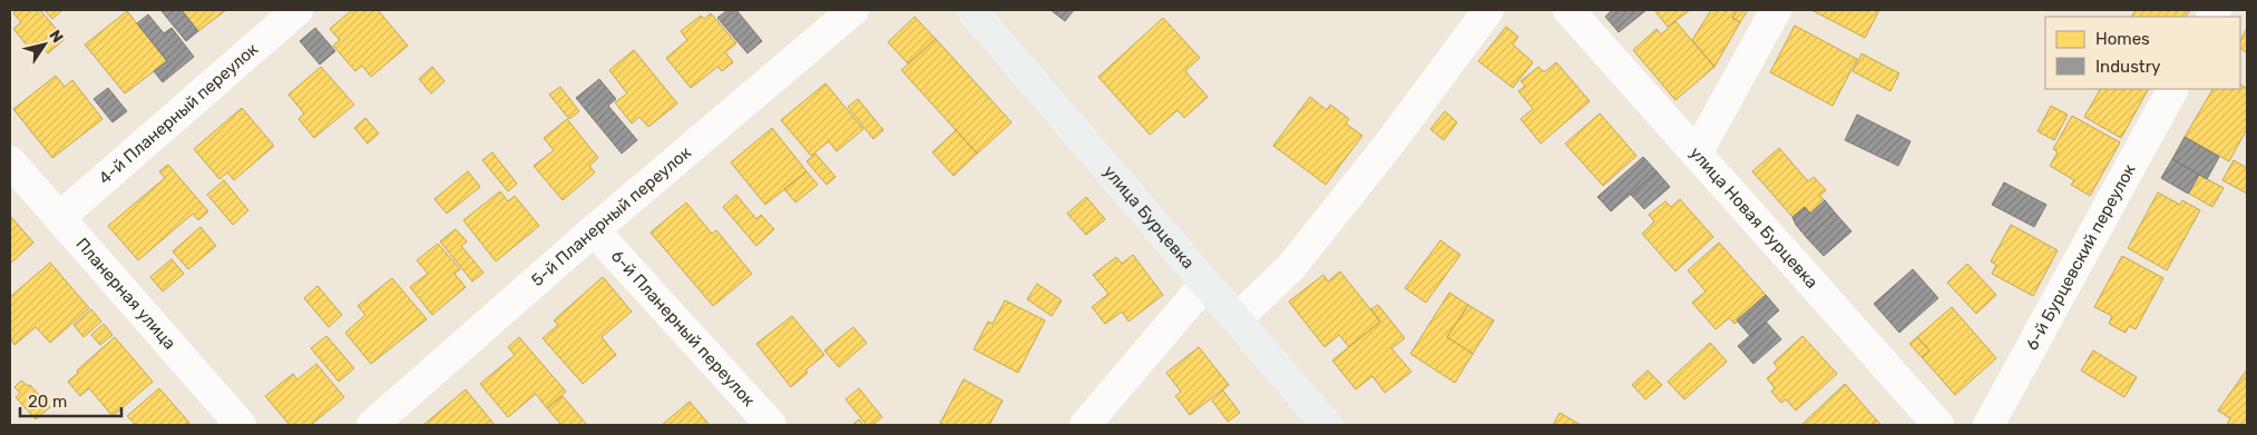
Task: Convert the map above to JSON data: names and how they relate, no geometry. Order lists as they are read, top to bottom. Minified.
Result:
{"streets":{"street":["4-й Планерный переулок","5-й Планерный переулок","улица Бурцевка","улица Новая Бурцевка","6-й Бурцевский переулок","Планерная улица","6-й Планерный переулок"]},"crossings":[["4-й Планерный переулок","Планерная улица"],["5-й Планерный переулок","6-й Планерный переулок"]],"legend":["Homes","Industry"],"scale_bar":"20 m","north":"top right"}
